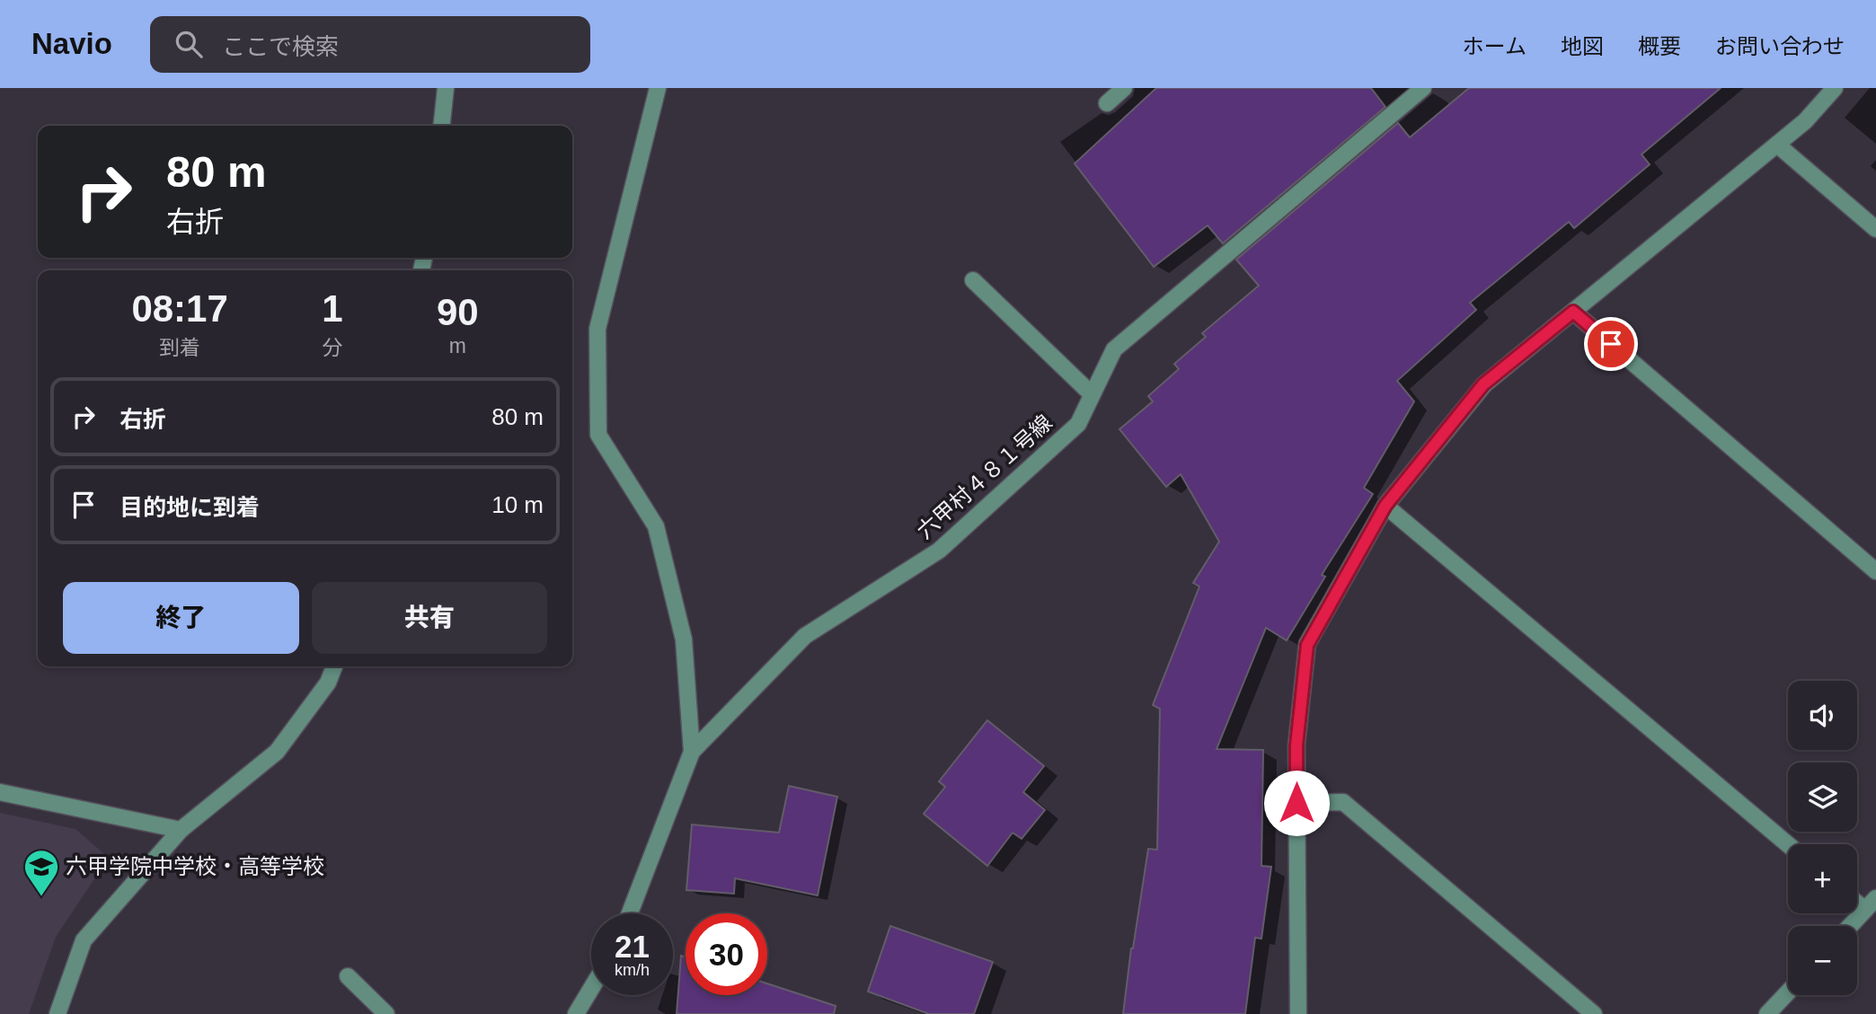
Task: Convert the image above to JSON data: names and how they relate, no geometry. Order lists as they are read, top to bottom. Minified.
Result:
{"streets":{"street":["六甲村４８１号線"]},"places":{"school or university":["六甲学院中学校・高等学校"]},"page":{"header":"Navio","search":"ここで検索","nav":["ホーム","地図","概要","お問い合わせ"],"turn":["80 m","右折"],"eta":["08:17","到着","1","分","90","m"],"list":[{"name":"右折","value":"80 m"},{"name":"目的地に到着","value":"10 m"}],"buttons":["終了","共有"],"map_buttons":["+","−"],"speed":"21 km/h","limit":"30"}}
